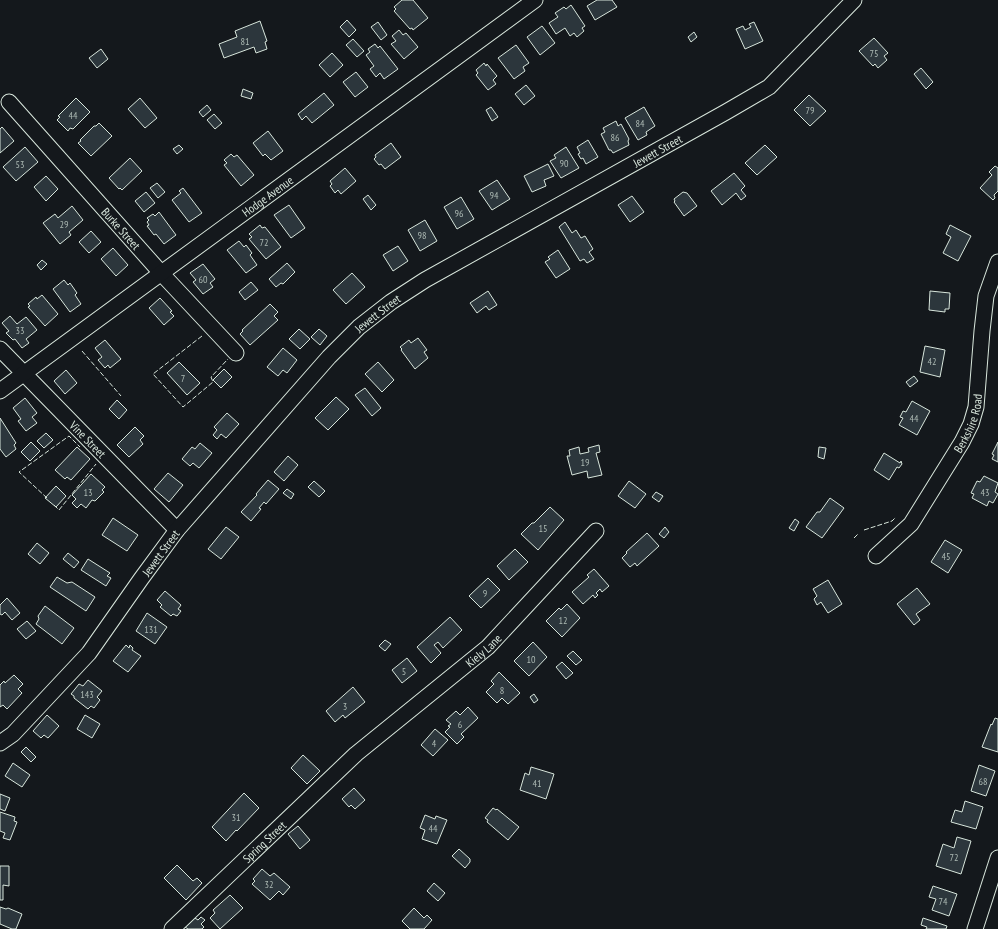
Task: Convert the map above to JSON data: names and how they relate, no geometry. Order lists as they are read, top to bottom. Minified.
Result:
{"streets":{"street":["Jewett Street","Hodge Avenue","Burke Street","Berkshire Road","Vine Street","Kiely Lane","Spring Street"]},"crossings":[["Jewett Street","Vine Street"],["Hodge Avenue","Burke Street"],["Hodge Avenue","Vine Street"],["Kiely Lane","Spring Street"]],"house_numbers":["81","75","79","44","84","86","90","53","94","96","29","98","72","60","33","42","7","44","19","13","43","15","45","9","12","131","10","5","8","143","3","6","4","68","41","31","44","72","32","74"]}
